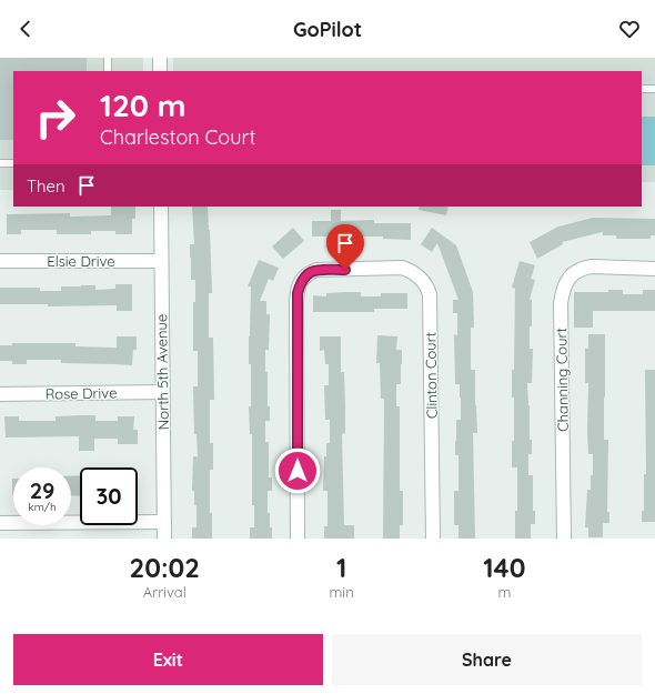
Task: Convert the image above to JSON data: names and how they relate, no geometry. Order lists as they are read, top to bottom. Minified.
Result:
{"streets":{"street":["Elsie Drive","North 5th Avenue","Clinton Court","Channing Court","Rose Drive"]},"crossings":[["Elsie Drive","North 5th Avenue"],["North 5th Avenue","Rose Drive"]],"page":{"header":"GoPilot","turn":["120 m","Charleston Court"],"then":"Then","speed":"29 km/h","limit":"30","eta":["20:02","Arrival","1","min","140","m"],"buttons":["Exit","Share"]}}
